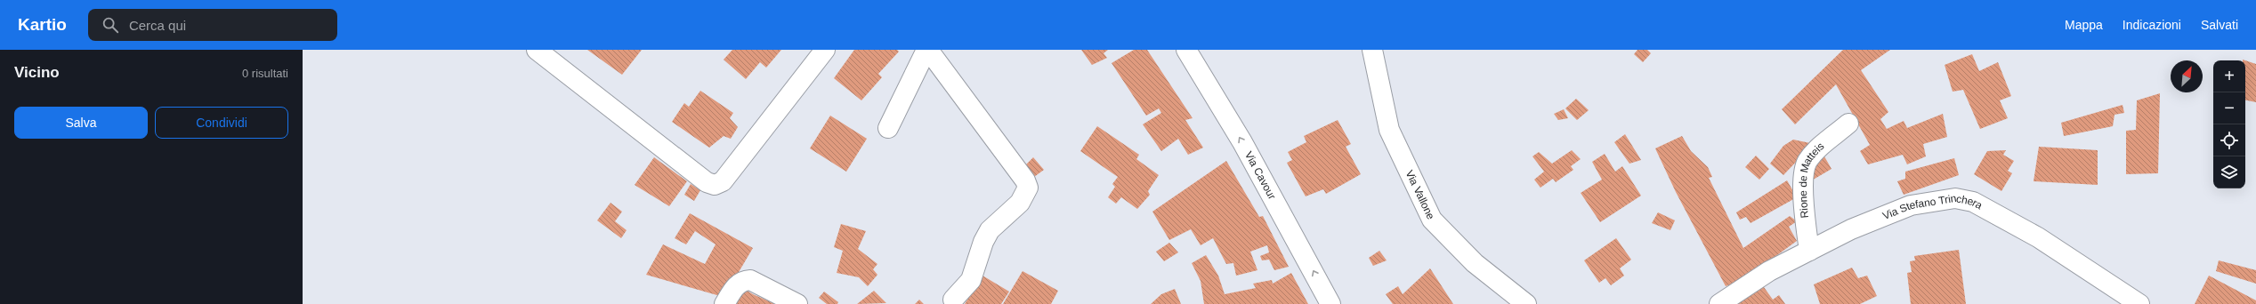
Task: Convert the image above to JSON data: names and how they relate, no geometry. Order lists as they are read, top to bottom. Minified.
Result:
{"streets":{"street":["Via Cavour","Rione de Matteis","Via Vallone","Via Stefano Trinchera"]},"crossings":[["Rione de Matteis","Via Stefano Trinchera"]],"one_way":["Via Cavour"],"north":"top right","page":{"header":"Kartio","search":"Cerca qui","nav":["Mappa","Indicazioni","Salvati"],"heading":["Vicino","0 risultati"],"map_buttons":["+","−"],"buttons":["Salva","Condividi"]}}
